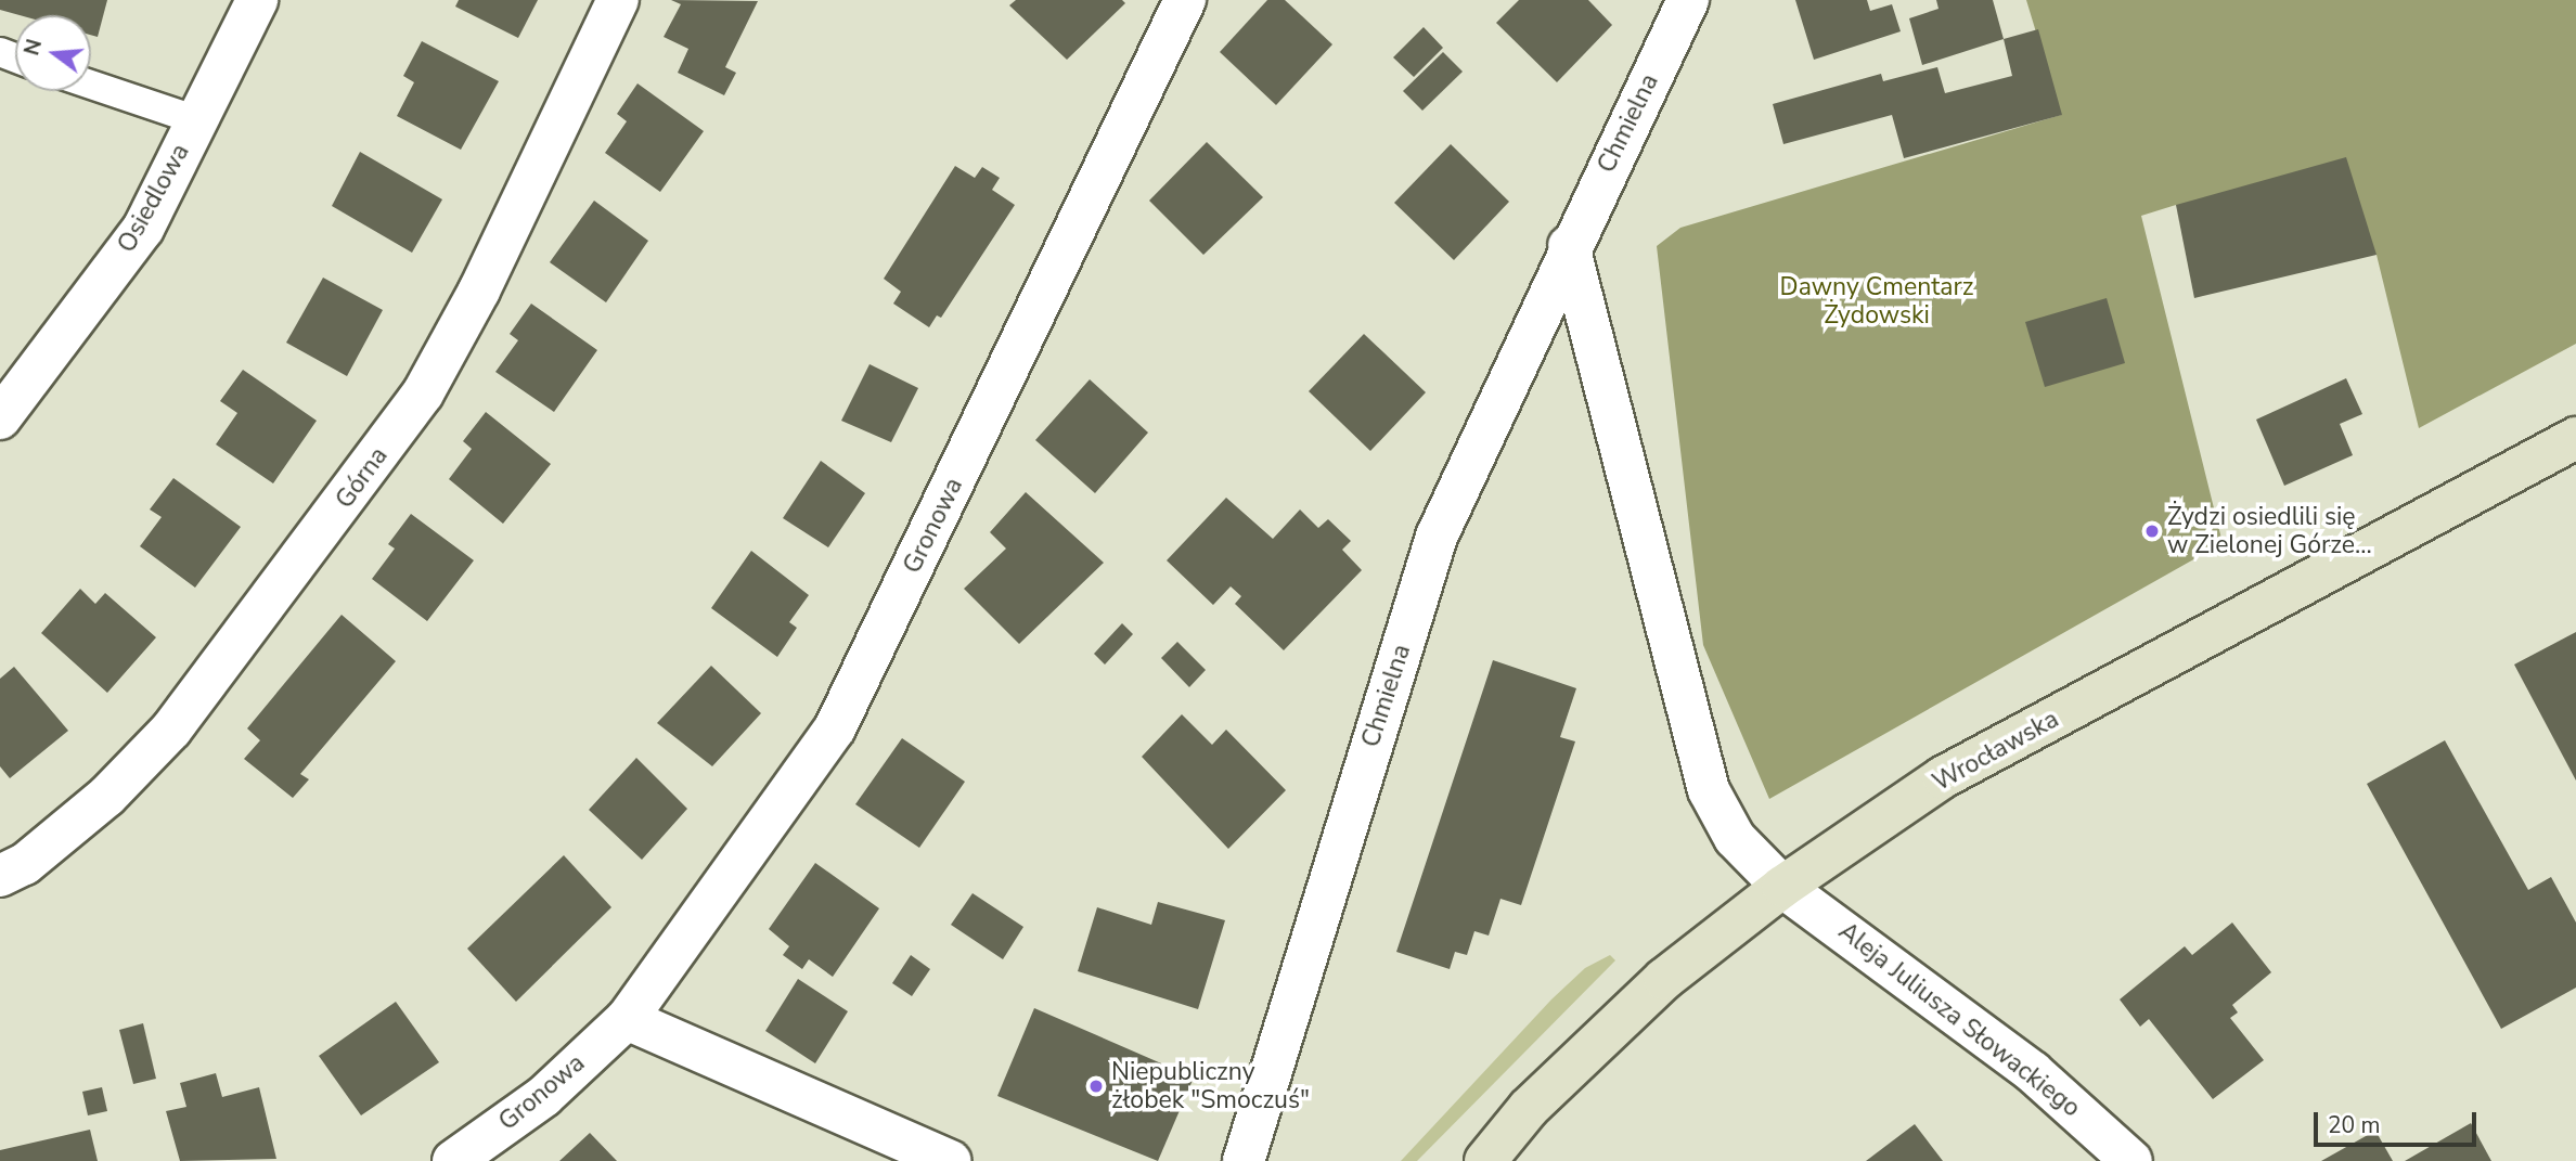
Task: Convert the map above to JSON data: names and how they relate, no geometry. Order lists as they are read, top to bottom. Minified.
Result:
{"streets":{"main road":["Wrocławska"],"street":["Chmielna","Osiedlowa","Górna","Gronowa","Aleja Juliusza Słowackiego"]},"crossings":[["Wrocławska","Aleja Juliusza Słowackiego"]],"parks":["Dawny Cmentarz Żydowski"],"places":["Żydzi osiedlili się w Zielonej Górze...","Niepubliczny żłobek \"Smoczuś\""],"scale_bar":"20 m","north":"left"}
